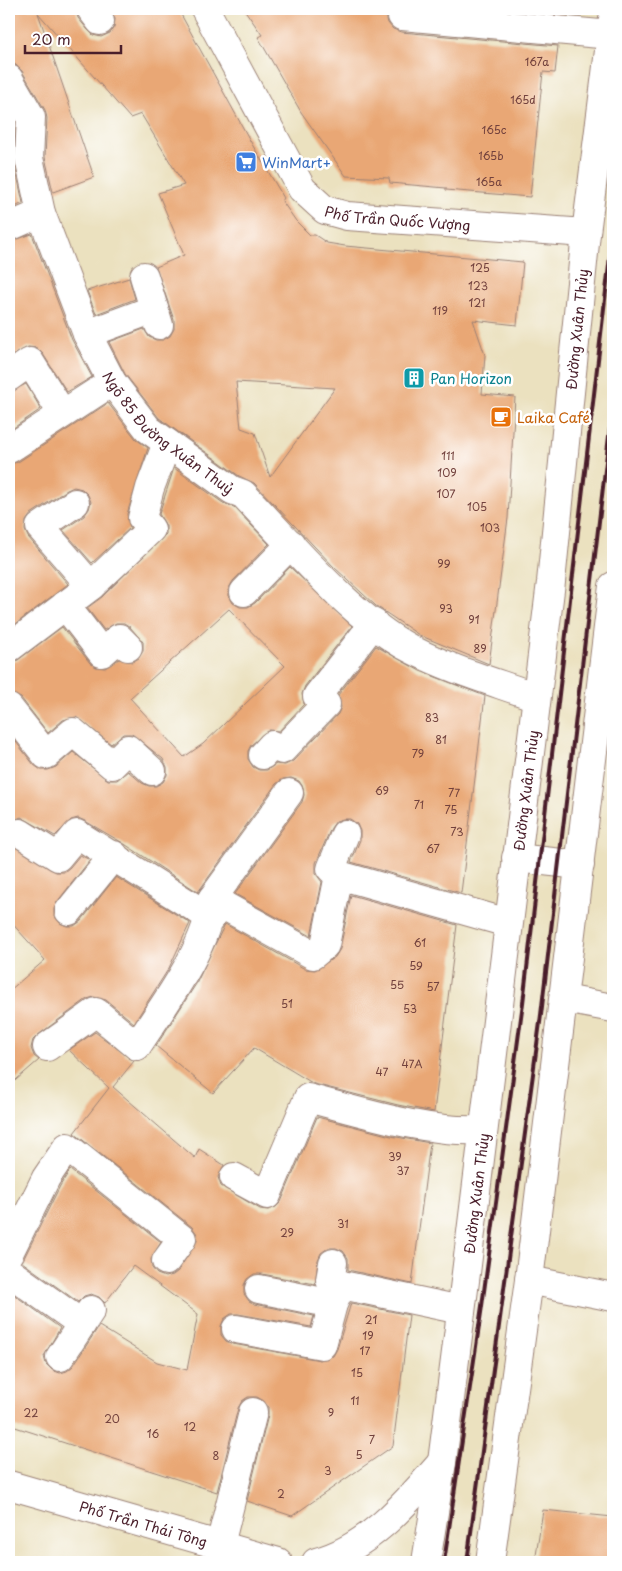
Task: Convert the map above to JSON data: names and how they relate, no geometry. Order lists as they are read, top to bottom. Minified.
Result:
{"streets":{"main road":["Phố Trần Quốc Vượng","Đường Xuân Thủy","Ngõ 85 Đường Xuân Thuỷ","Phố Trần Thái Tông"]},"crossings":[["Phố Trần Quốc Vượng","Đường Xuân Thủy"],["Đường Xuân Thủy","Ngõ 85 Đường Xuân Thuỷ"]],"places":{"supermarket":["WinMart+"],"building":["Pan Horizon"],"cafe":["Laika Café"]},"house_numbers":["167a","165d","165c","165b","165a","125","123","121","119","111","109","107","105","103","99","93","91","89","83","81","79","69","77","71","75","73","67","61","59","55","57","51","53","47A","47","39","37","31","29","21","19","17","15","11","22","9","20","12","16","7","5","8","3","2"],"scale_bar":"20 m"}
